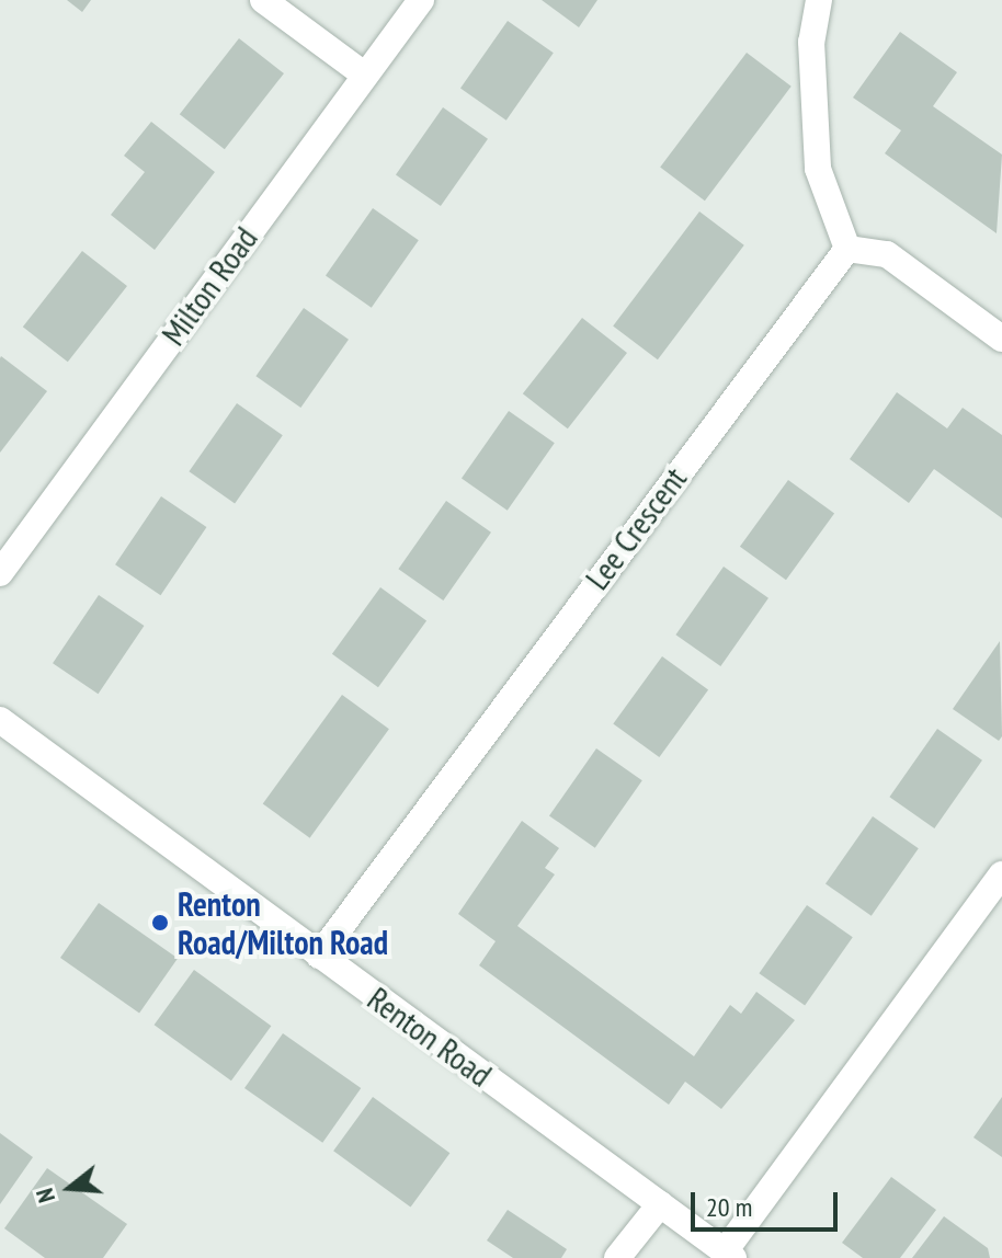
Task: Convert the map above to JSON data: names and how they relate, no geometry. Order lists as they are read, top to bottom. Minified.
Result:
{"streets":{"street":["Milton Road","Lee Crescent","Renton Road"]},"crossings":[["Lee Crescent","Renton Road"]],"places":["Renton Road/Milton Road"],"scale_bar":"20 m","north":"left"}
